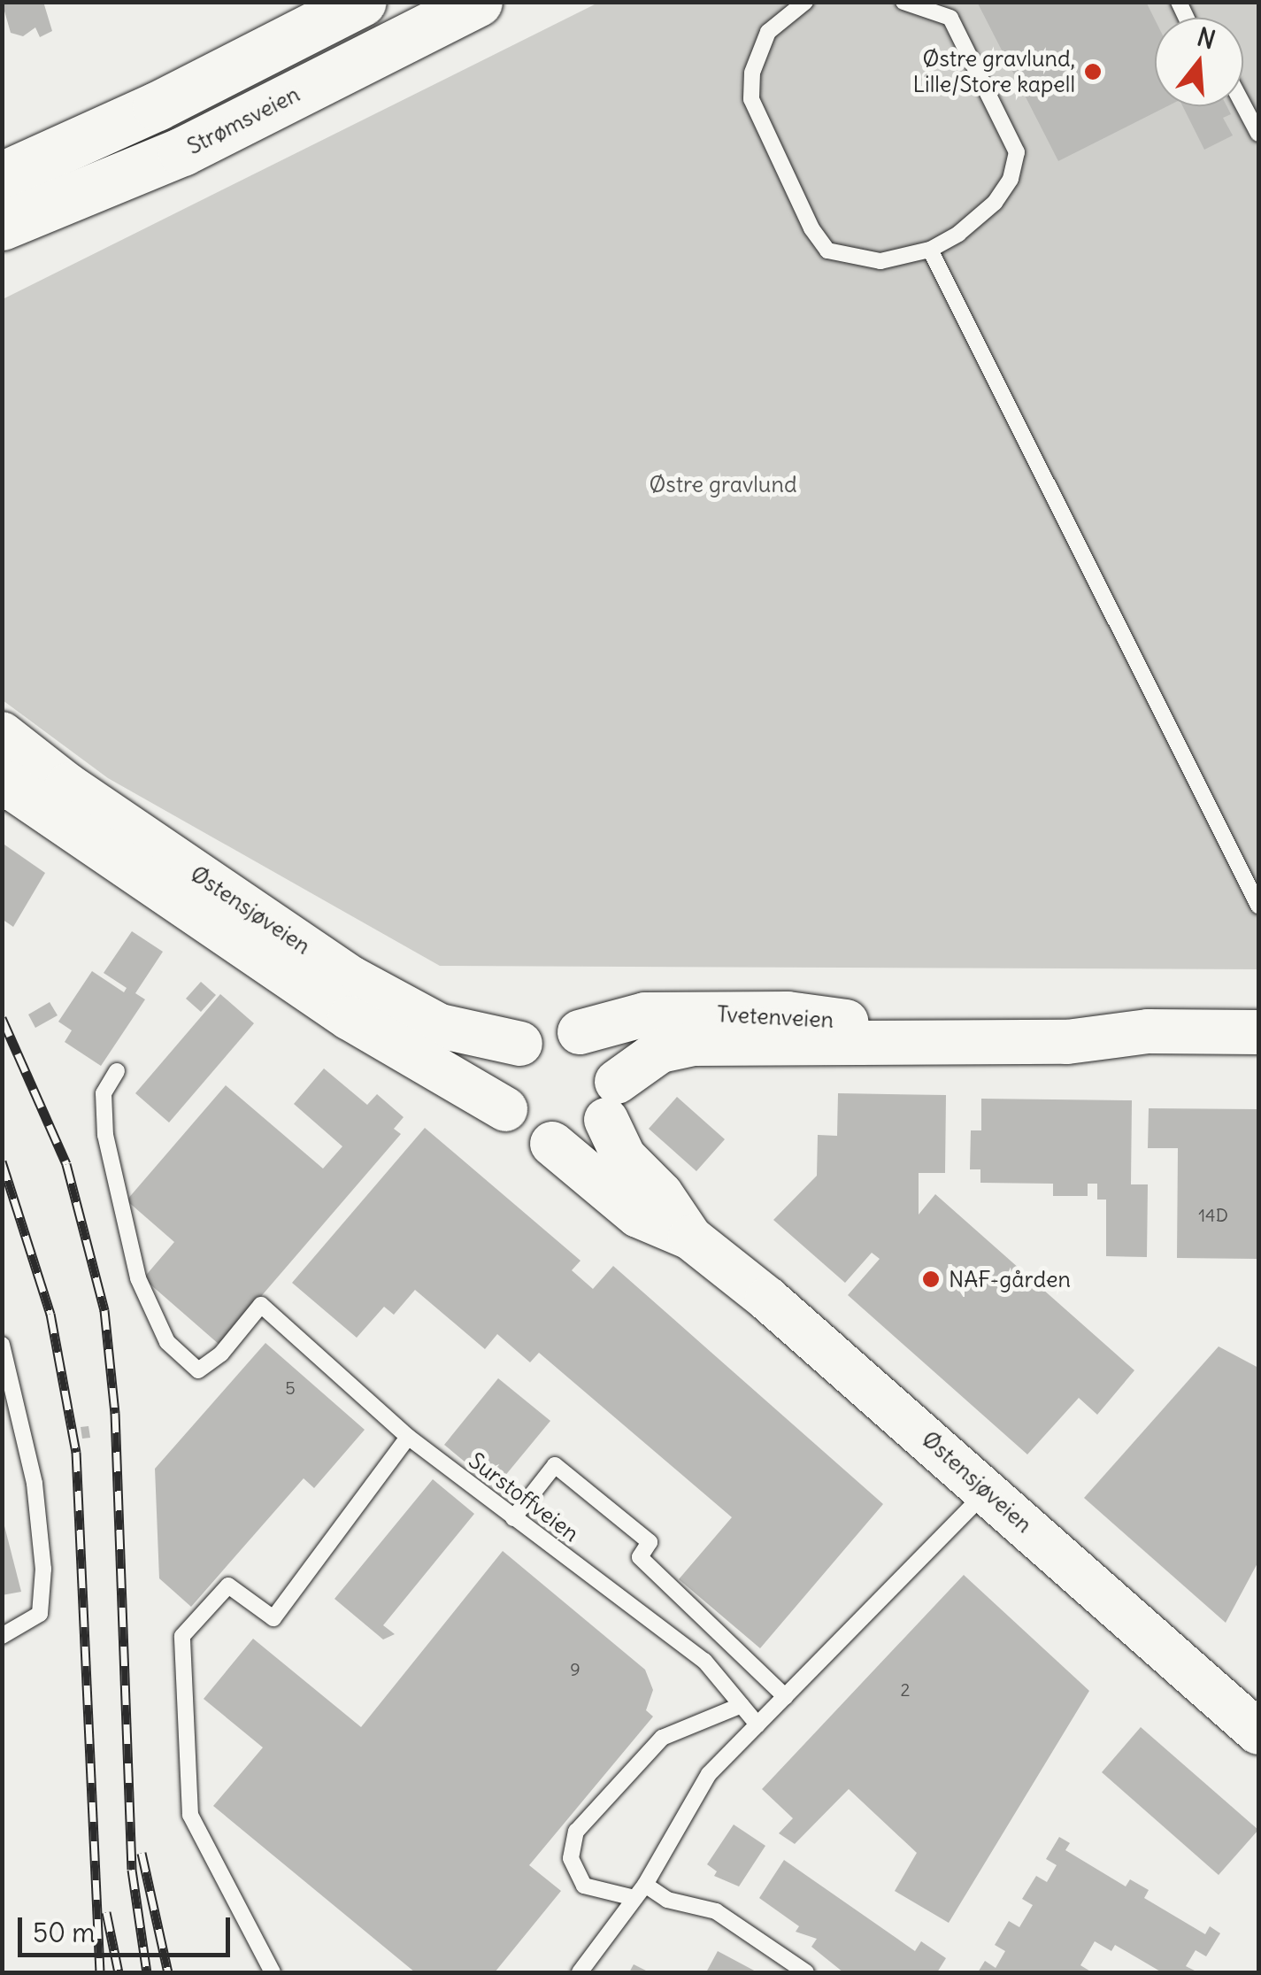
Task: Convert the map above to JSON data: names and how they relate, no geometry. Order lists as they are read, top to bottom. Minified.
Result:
{"streets":{"highway":["Strømsveien"],"main road":["Østensjøveien","Tvetenveien"],"lane":["Surstoffveien"]},"crossings":[["Østensjøveien","Tvetenveien"]],"parks":["Østre gravlund"],"places":["Østre gravlund, Lille/Store kapell","NAF-gården"],"house_numbers":["14D","5","9","2"],"scale_bar":"50 m","north":"top"}
